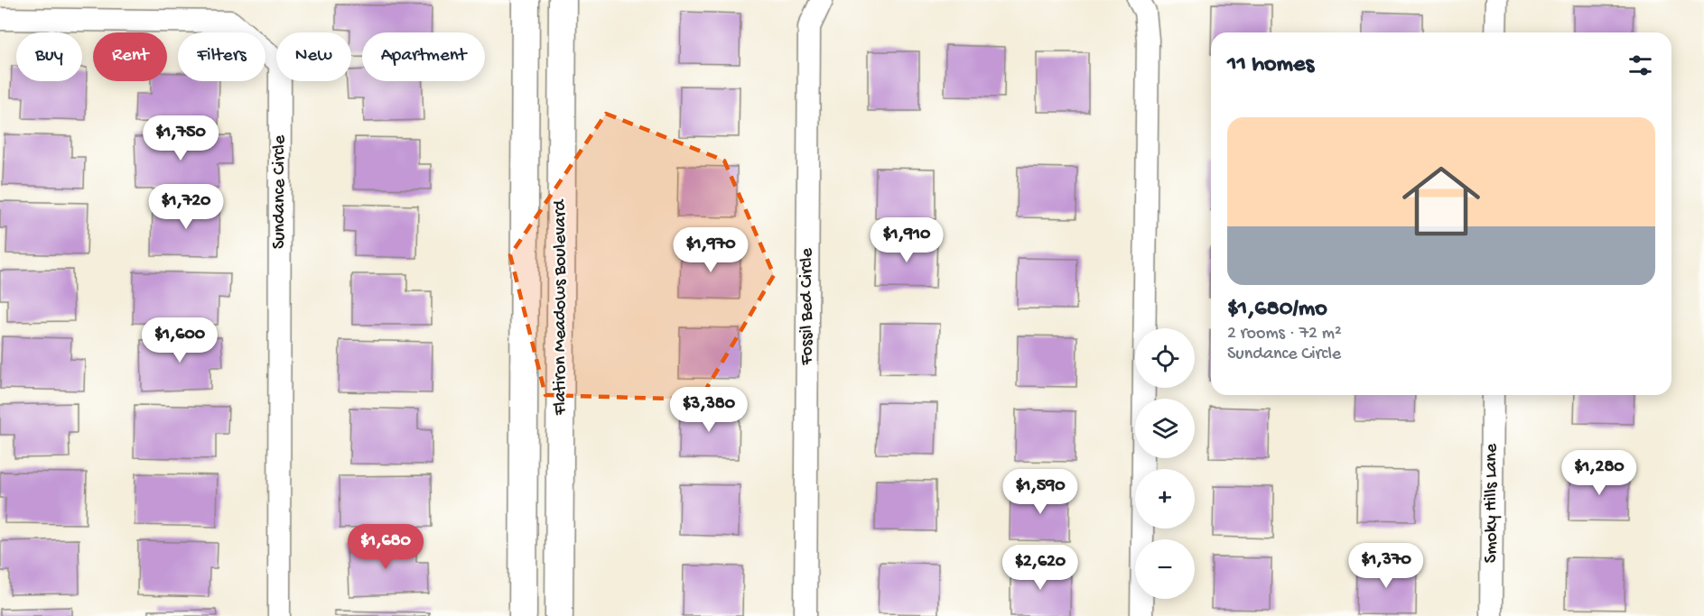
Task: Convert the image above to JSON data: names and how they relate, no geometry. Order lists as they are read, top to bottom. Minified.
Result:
{"streets":{"street":["Sundance Circle","Fossil Bed Circle","Flatiron Meadows Boulevard","Smoky Hills Lane"]},"page":{"chip":["Buy","Rent","Filters","New","Apartment"],"heading":"11 homes","list":[{"name":"$1,680/mo","note":"2 rooms · 72 m² · Sundance Circle"}],"price":["$1,750","$1,720","$1,910","$1,970","$1,600","$3,380","$1,280","$1,590","$1,680","$1,370","$2,620"],"map_buttons":["+","−"]}}
